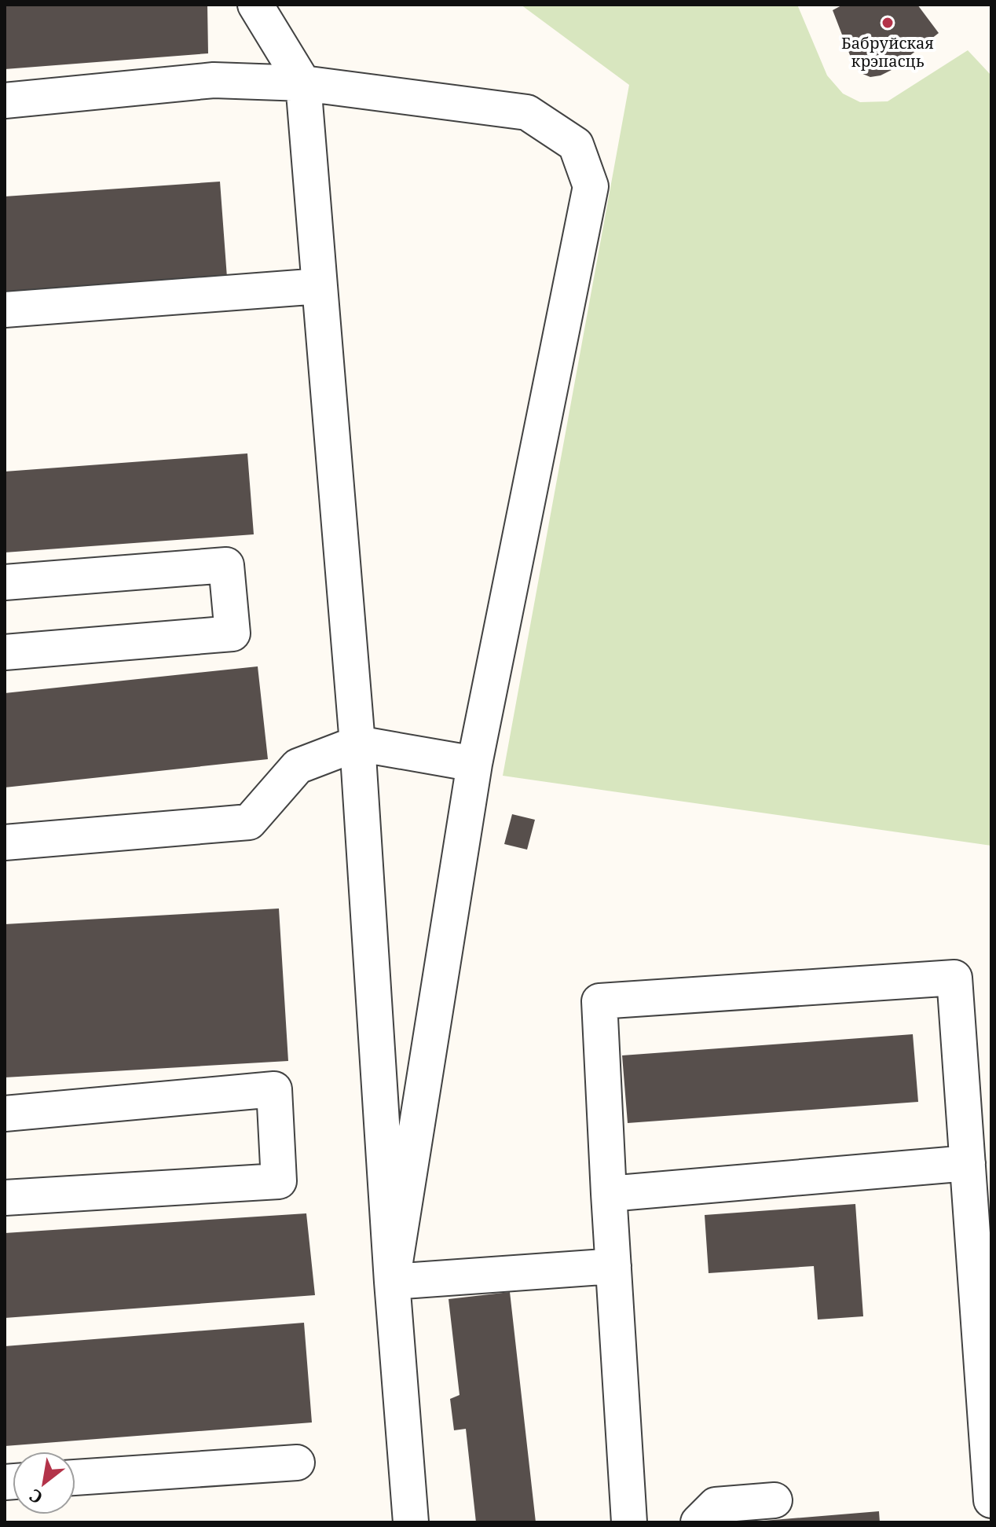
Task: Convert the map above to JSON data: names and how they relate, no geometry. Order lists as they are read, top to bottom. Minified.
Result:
{"places":["Бабруйская крэпасць"],"north":"bottom left"}
